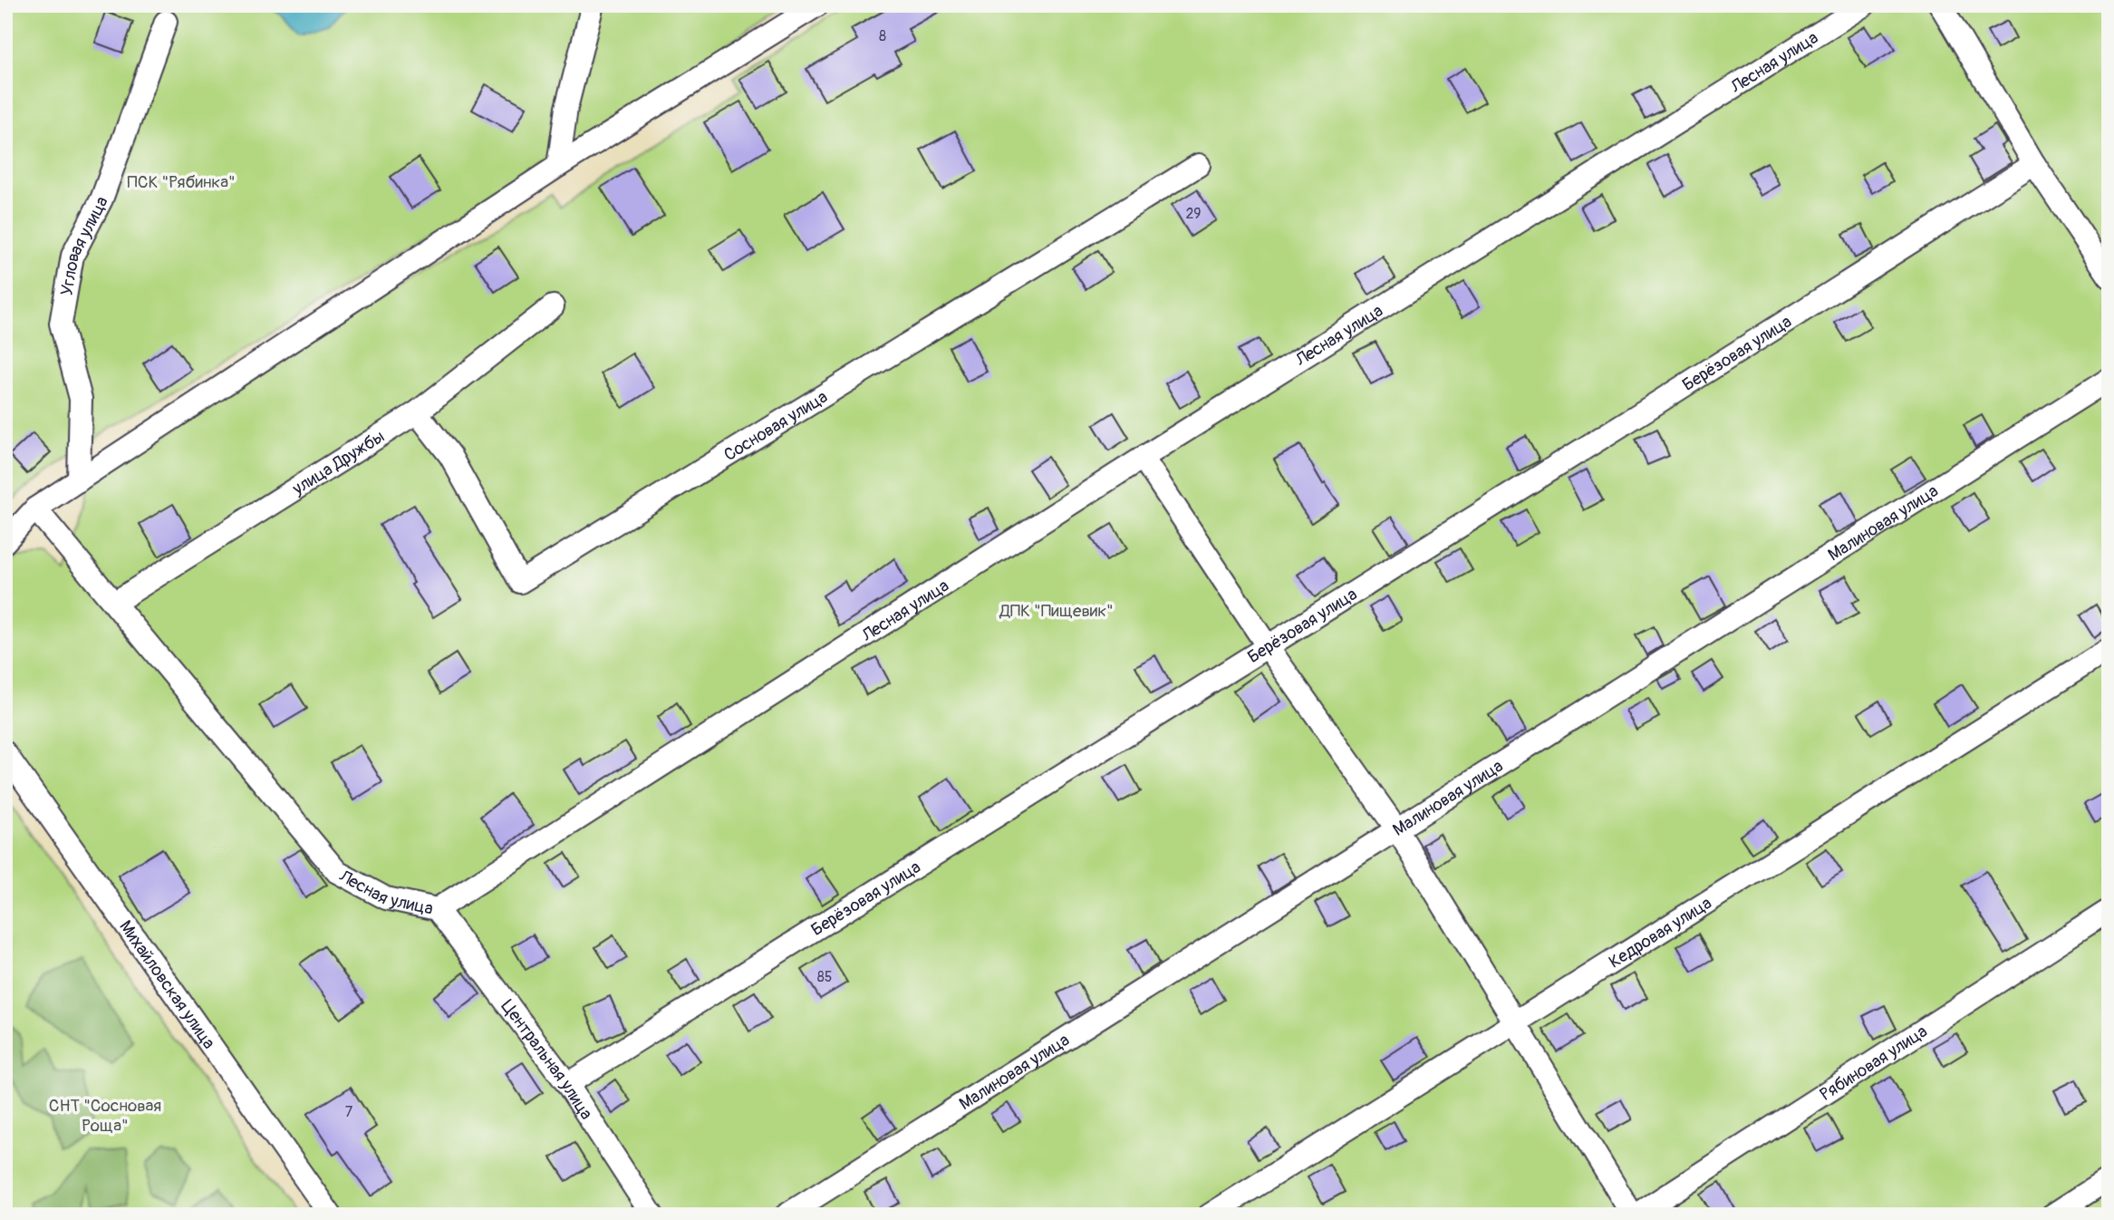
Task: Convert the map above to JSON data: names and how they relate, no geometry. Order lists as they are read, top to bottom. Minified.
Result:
{"streets":{"street":["Лесная улица","Угловая улица","Берёзовая улица","Сосновая улица","улица Дружбы","Малиновая улица","Кедровая улица","Михайловская улица","Центральная улица","Рябиновая улица"]},"crossings":[["Лесная улица","улица Дружбы"],["Лесная улица","Центральная улица"],["Берёзовая улица","Центральная улица"],["Сосновая улица","улица Дружбы"]],"parks":["ПСК \"Рябинка\"","ДПК \"Пищевик\"","СНТ \"Сосновая Роща\""],"house_numbers":["8","29","85","7"]}
